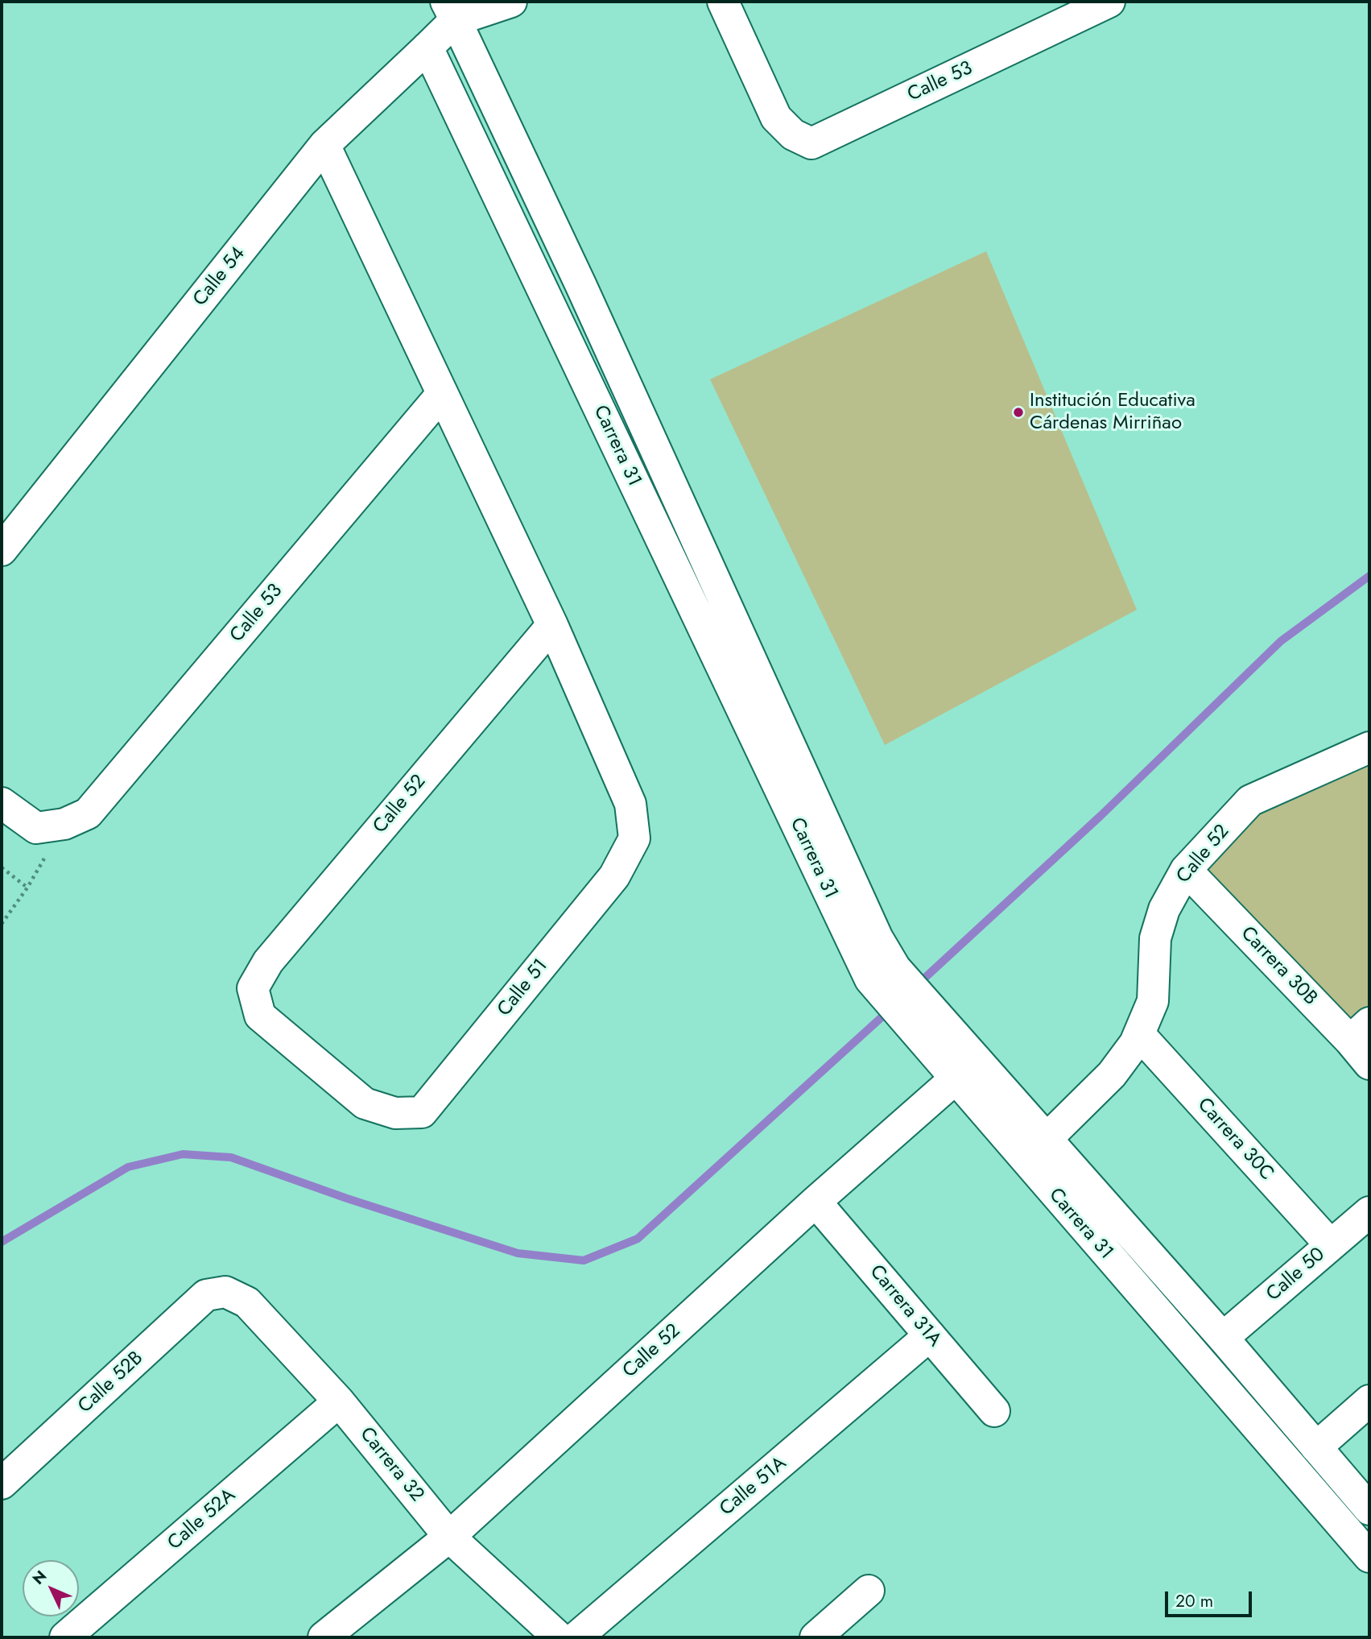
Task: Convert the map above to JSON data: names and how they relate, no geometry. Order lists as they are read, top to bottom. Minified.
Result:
{"streets":{"street":["Calle 53","Calle 54","Carrera 31","Calle 52","Carrera 30B","Calle 51","Carrera 30C","Calle 50","Carrera 31A","Calle 52B","Carrera 32","Calle 51A","Calle 52A"]},"crossings":[["Calle 54","Carrera 31"],["Carrera 31","Calle 52"],["Carrera 31","Calle 50"],["Calle 52","Carrera 30B"],["Calle 52","Calle 51"],["Calle 52","Carrera 30C"],["Calle 52","Carrera 31A"],["Calle 52","Carrera 32"],["Carrera 30C","Calle 50"],["Carrera 31A","Calle 51A"],["Calle 52B","Carrera 32"],["Carrera 32","Calle 52A"]],"places":["Institución Educativa Cárdenas Mirriñao"],"scale_bar":"20 m","north":"top left"}
